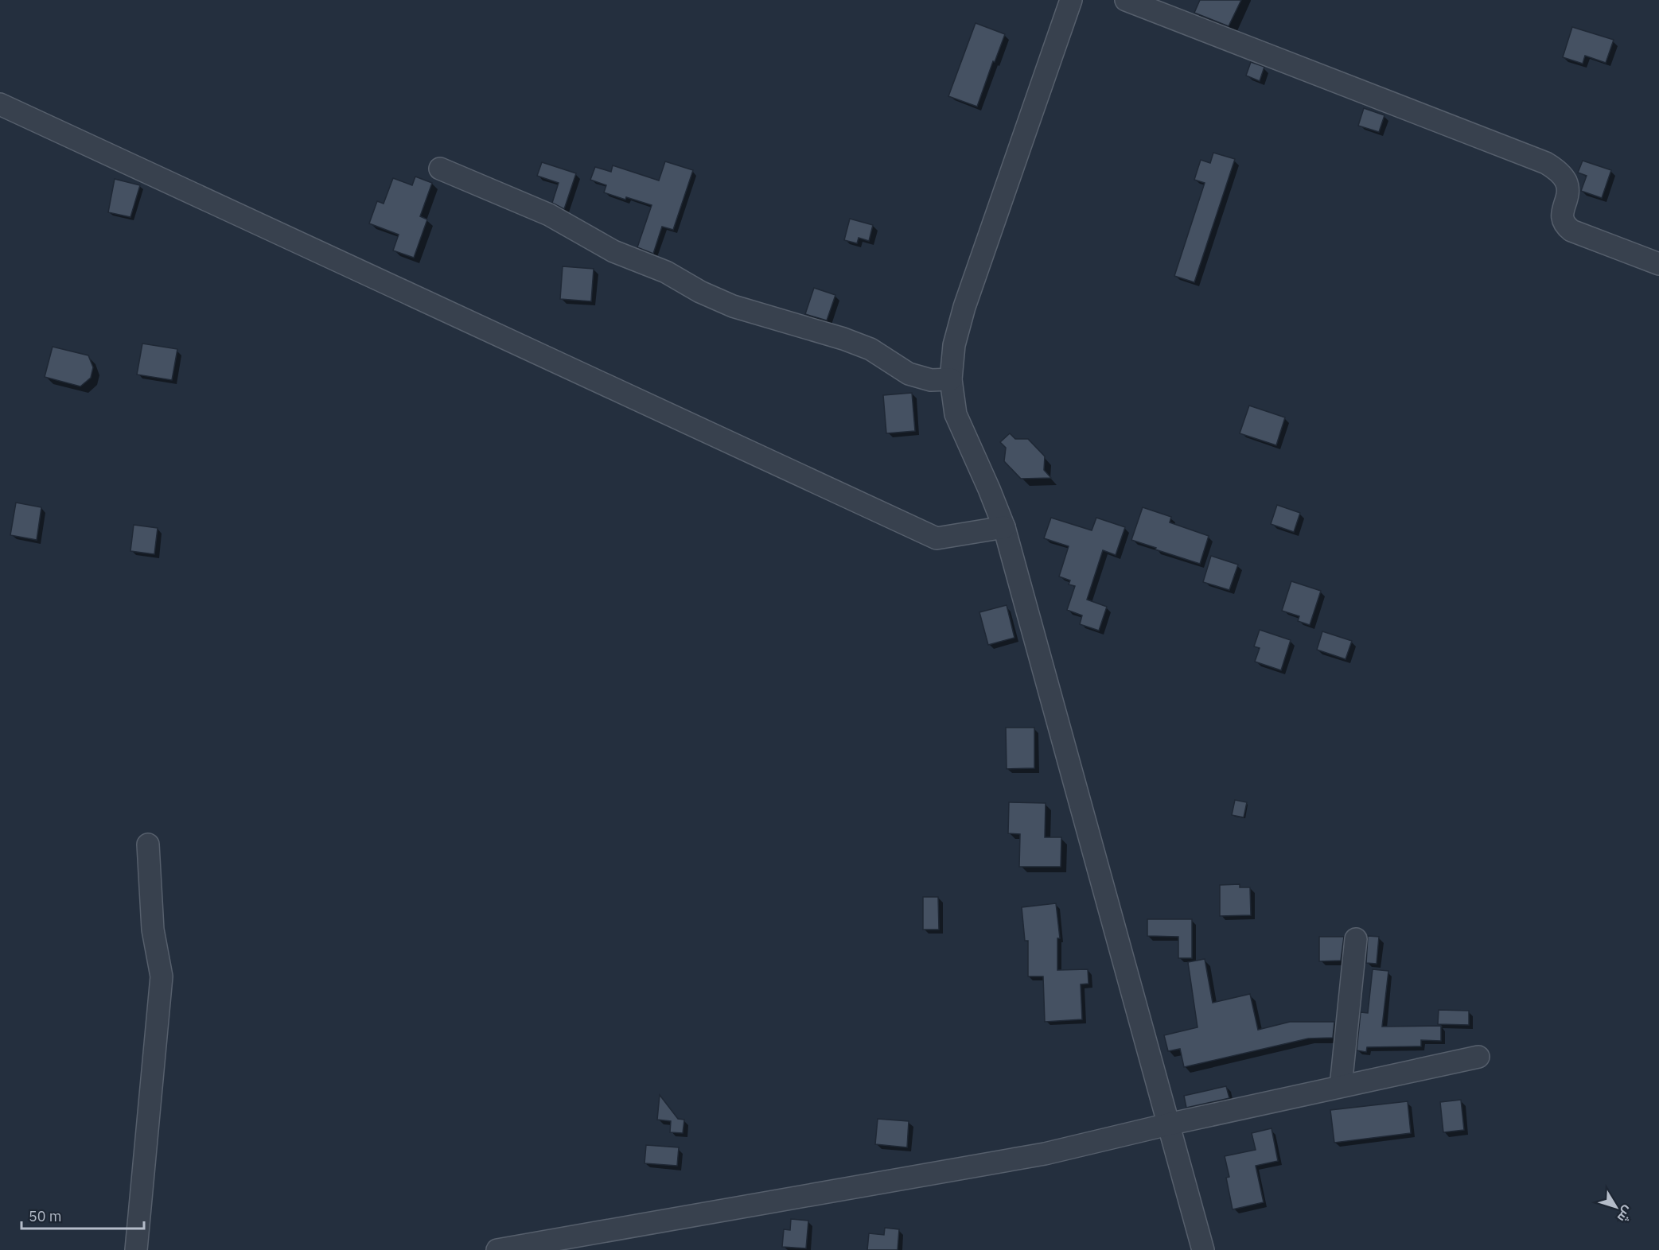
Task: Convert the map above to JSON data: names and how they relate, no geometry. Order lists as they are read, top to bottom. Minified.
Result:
{"scale_bar":"50 m","north":"bottom right"}
